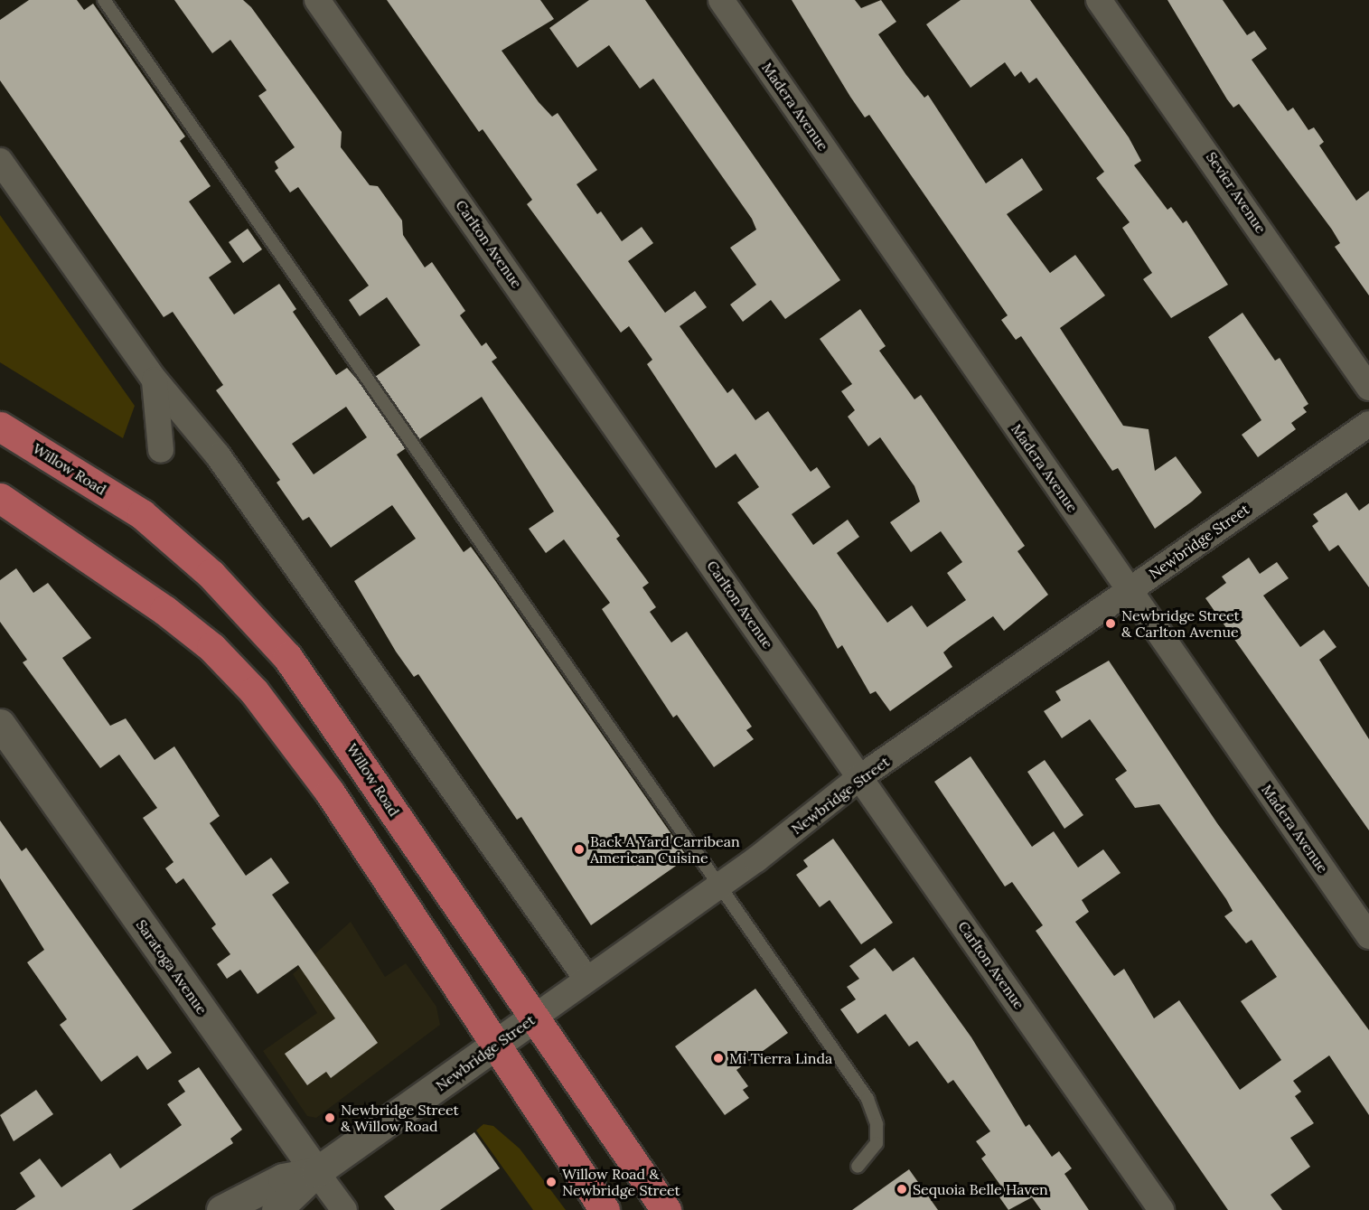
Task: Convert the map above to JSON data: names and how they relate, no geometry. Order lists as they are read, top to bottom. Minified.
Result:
{"streets":{"main road":["Willow Road"],"street":["Madera Avenue","Sevier Avenue","Carlton Avenue","Newbridge Street","Saratoga Avenue"]},"crossings":[["Madera Avenue","Newbridge Street"],["Carlton Avenue","Newbridge Street"],["Willow Road","Newbridge Street"],["Newbridge Street","Saratoga Avenue"]],"places":["Newbridge Street & Carlton Avenue","Back A Yard Carribean American Cuisine","Mi Tierra Linda","Newbridge Street & Willow Road","Willow Road & Newbridge Street","Sequoia Belle Haven"]}
